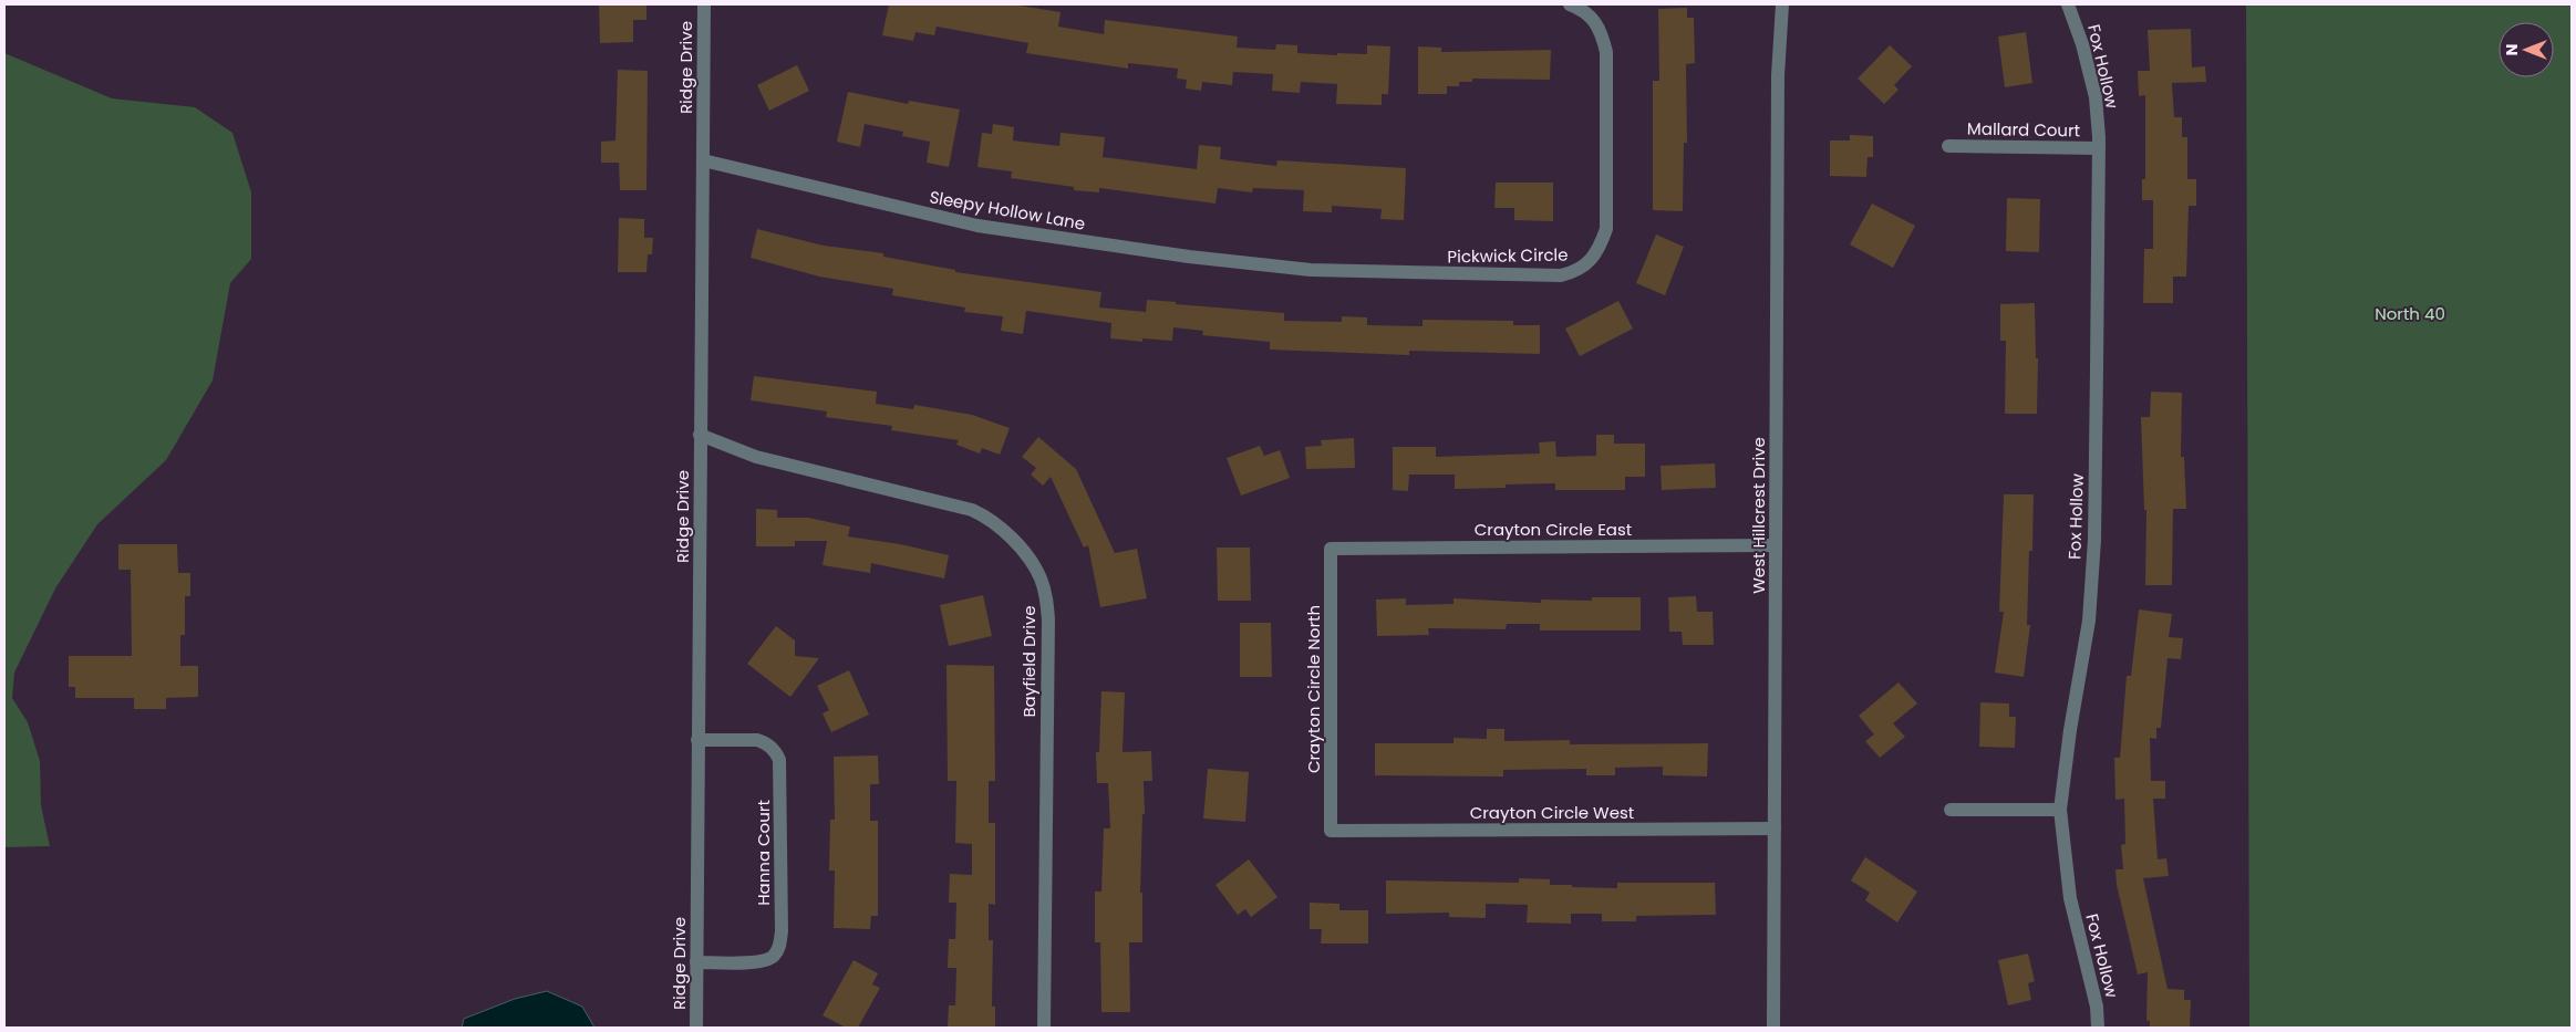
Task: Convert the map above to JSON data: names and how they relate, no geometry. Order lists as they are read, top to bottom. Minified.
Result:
{"streets":{"street":["Fox Hollow","Ridge Drive","Mallard Court","Sleepy Hollow Lane","Pickwick Circle","West Hillcrest Drive","Crayton Circle East","Bayfield Drive","Crayton Circle North","Crayton Circle West","Hanna Court"]},"crossings":[["Fox Hollow","Mallard Court"],["Ridge Drive","Sleepy Hollow Lane"],["Ridge Drive","Bayfield Drive"],["Ridge Drive","Hanna Court"],["Sleepy Hollow Lane","Pickwick Circle"],["West Hillcrest Drive","Crayton Circle East"],["West Hillcrest Drive","Crayton Circle West"],["Crayton Circle East","Crayton Circle North"],["Crayton Circle North","Crayton Circle West"]],"parks":["North 40"],"north":"left"}
